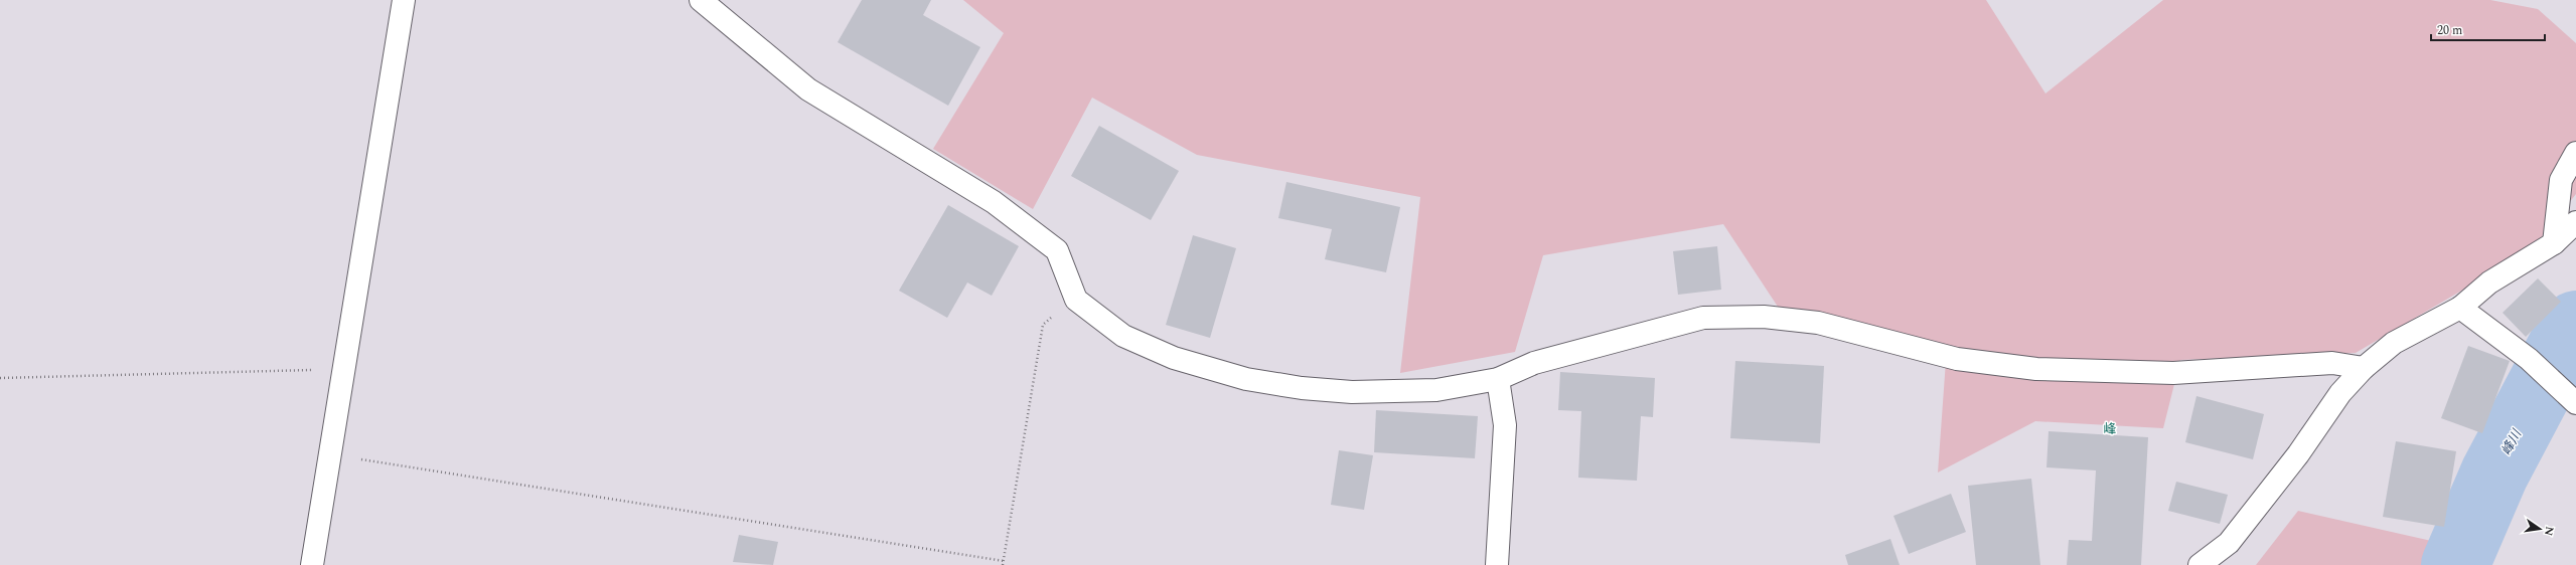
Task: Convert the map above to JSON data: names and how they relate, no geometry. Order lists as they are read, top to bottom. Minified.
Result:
{"districts":["峰"],"water":["峰川"],"scale_bar":"20 m","north":"right"}
